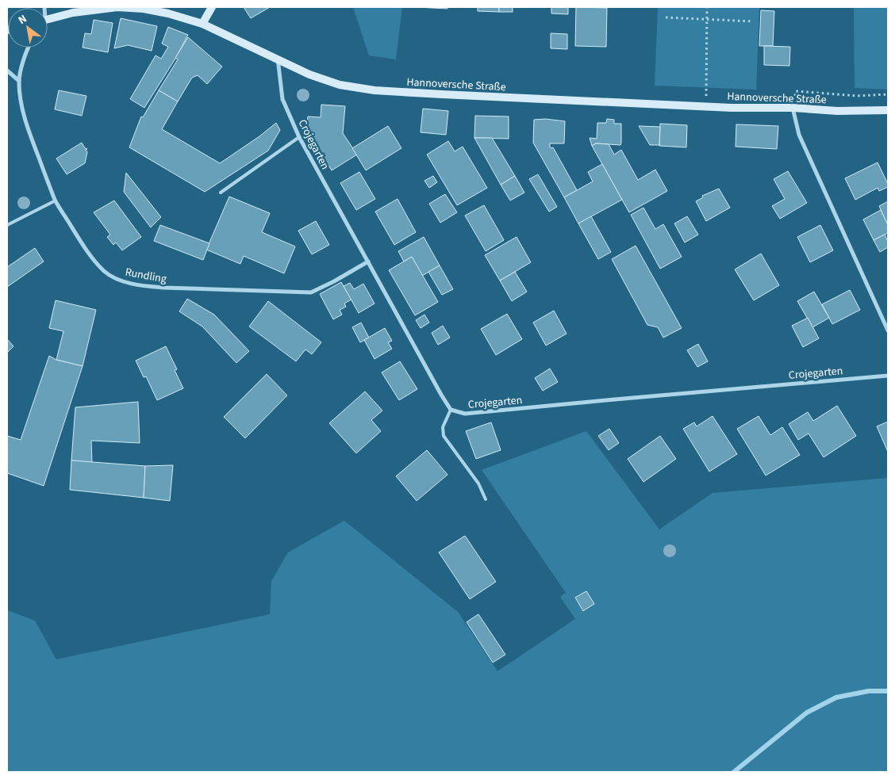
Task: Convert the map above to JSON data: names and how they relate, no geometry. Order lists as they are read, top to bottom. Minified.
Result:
{"streets":{"street":["Hannoversche Straße","Crojegarten","Rundling"]},"crossings":[["Hannoversche Straße","Crojegarten"],["Crojegarten","Rundling"]],"north":"top left"}
